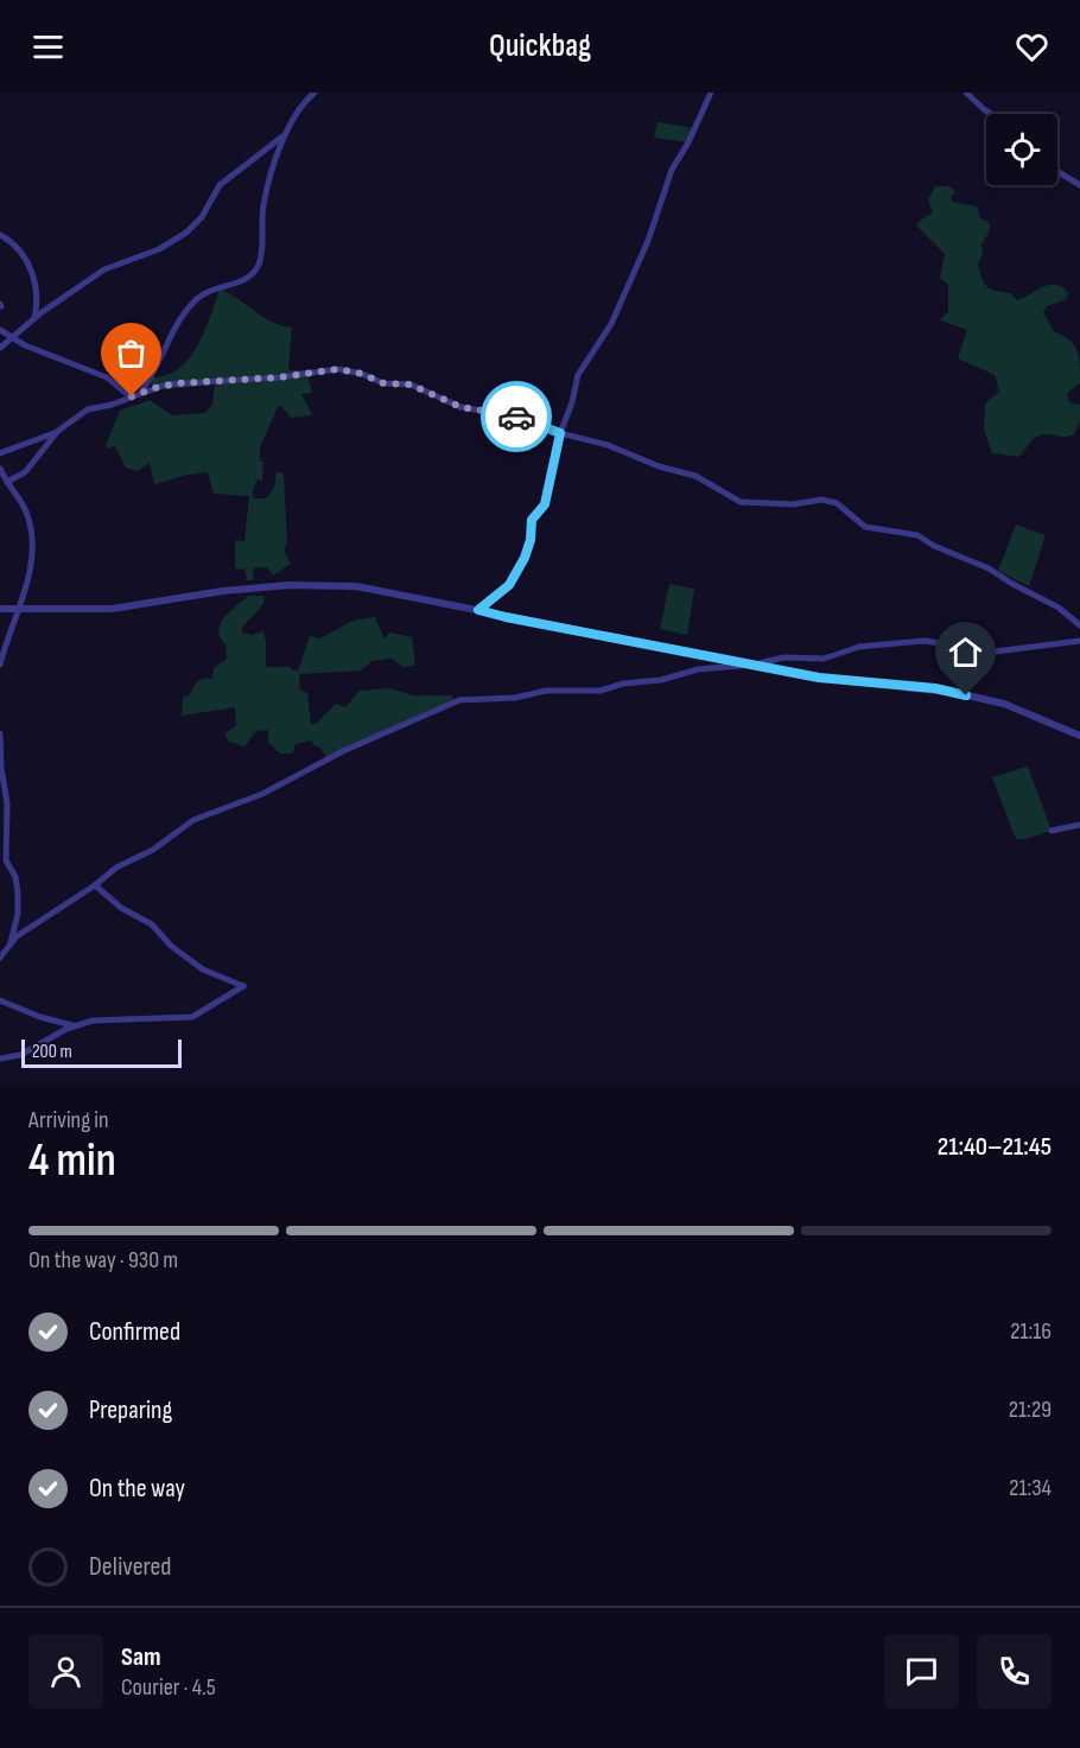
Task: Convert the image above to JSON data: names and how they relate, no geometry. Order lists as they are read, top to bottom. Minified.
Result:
{"scale_bar":"200 m","page":{"header":"Quickbag","scale":"200 m","heading":["4 min","Arriving in","21:40–21:45"],"panel":["Sam","Courier · 4.5"],"bar":"On the way · 930 m","list":[["Confirmed","21:16"],["Preparing","21:29"],["On the way","21:34"],"Delivered"]}}
